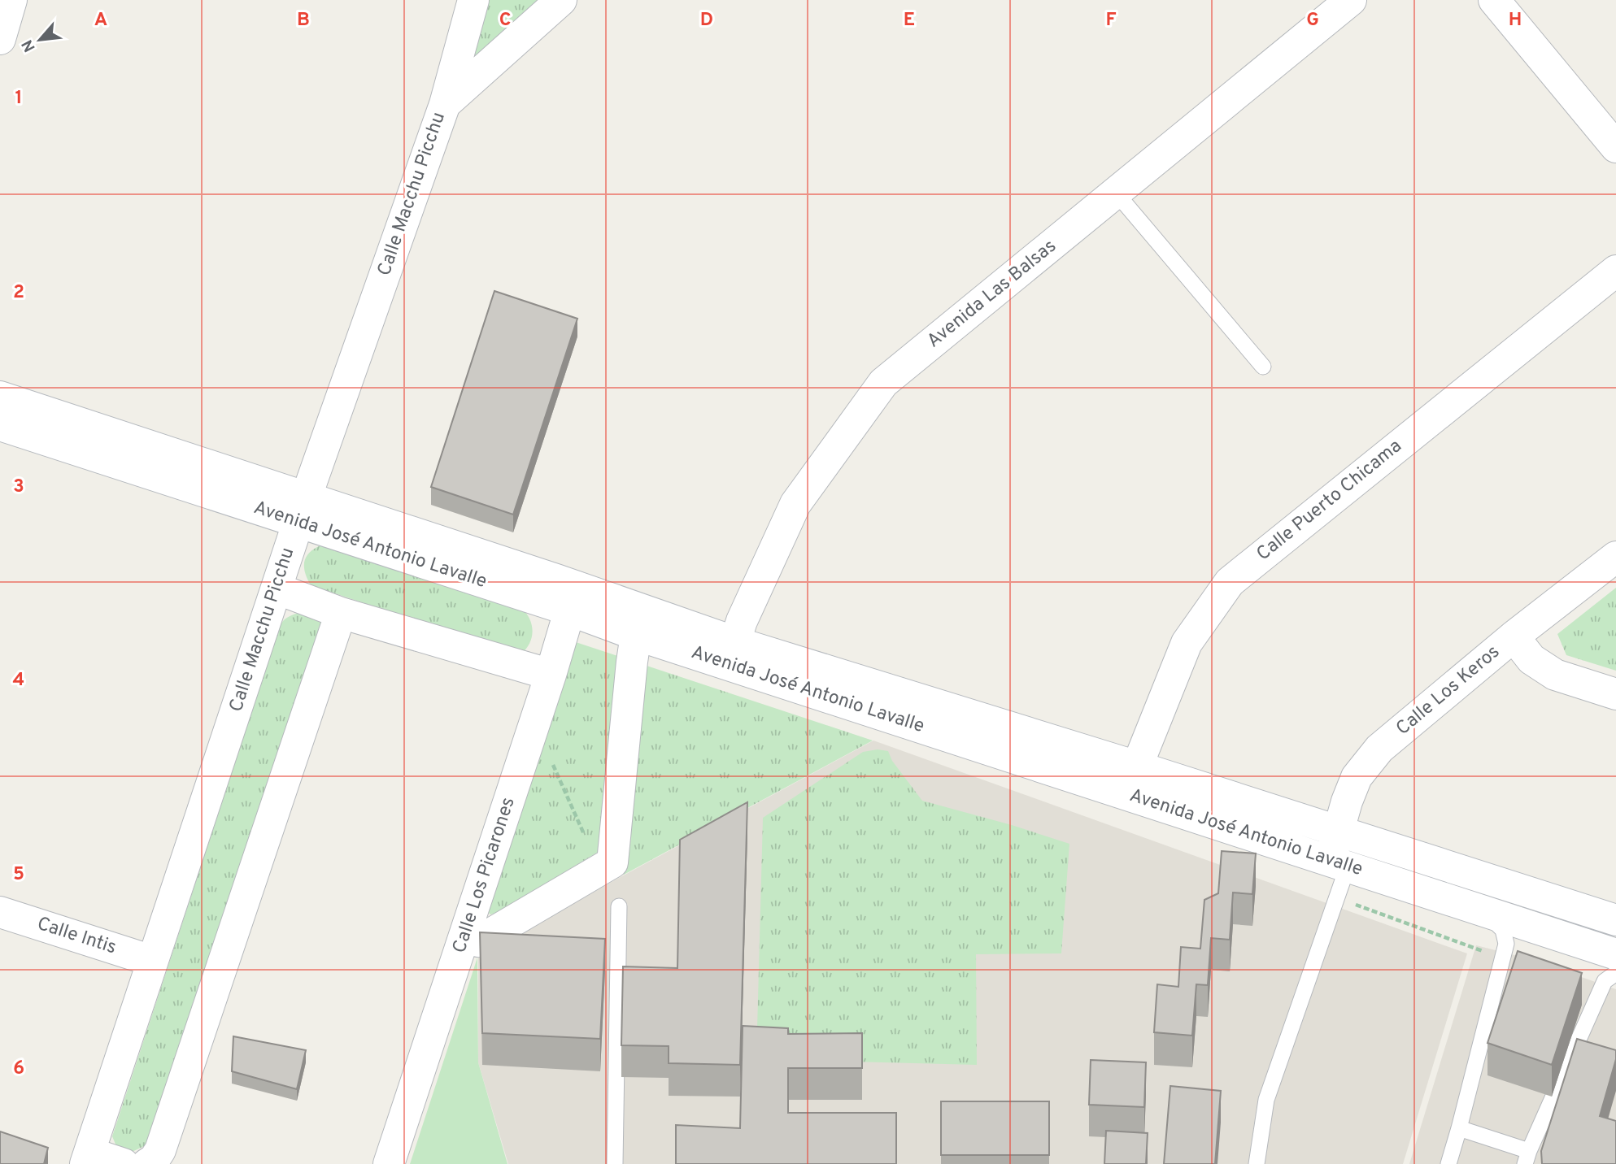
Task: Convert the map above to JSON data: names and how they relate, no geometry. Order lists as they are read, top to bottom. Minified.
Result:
{"streets":{"street":["Calle Macchu Picchu","Avenida Las Balsas","Calle Puerto Chicama","Avenida José Antonio Lavalle","Calle Los Keros","Calle Los Picarones","Calle Intis"]},"crossings":[["Calle Macchu Picchu","Avenida José Antonio Lavalle"],["Calle Macchu Picchu","Calle Intis"],["Avenida Las Balsas","Avenida José Antonio Lavalle"],["Calle Puerto Chicama","Avenida José Antonio Lavalle"],["Avenida José Antonio Lavalle","Calle Los Keros"],["Avenida José Antonio Lavalle","Calle Los Picarones"]],"north":"bottom left","grid":{"columns":["A","B","C","D","E","F","G","H"],"rows":["1","2","3","4","5","6"]}}
